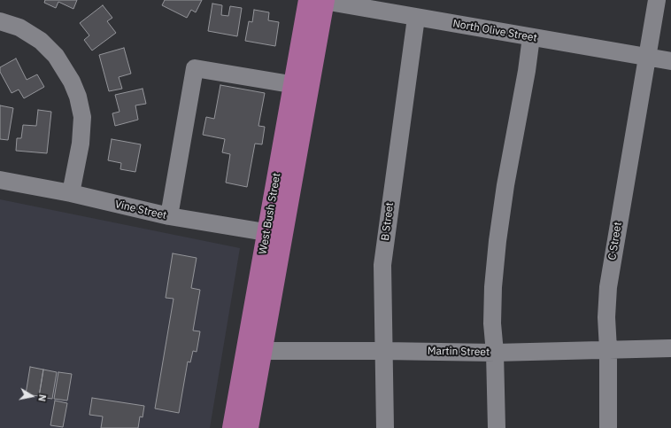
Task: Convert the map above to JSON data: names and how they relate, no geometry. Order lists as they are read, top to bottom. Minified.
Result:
{"streets":{"main road":["West Bush Street"],"street":["North Olive Street","Vine Street","B Street","C Street","Martin Street"]},"crossings":[["North Olive Street","West Bush Street"],["North Olive Street","B Street"],["North Olive Street","C Street"],["Vine Street","West Bush Street"],["West Bush Street","Martin Street"],["B Street","Martin Street"],["C Street","Martin Street"]],"north":"right"}
